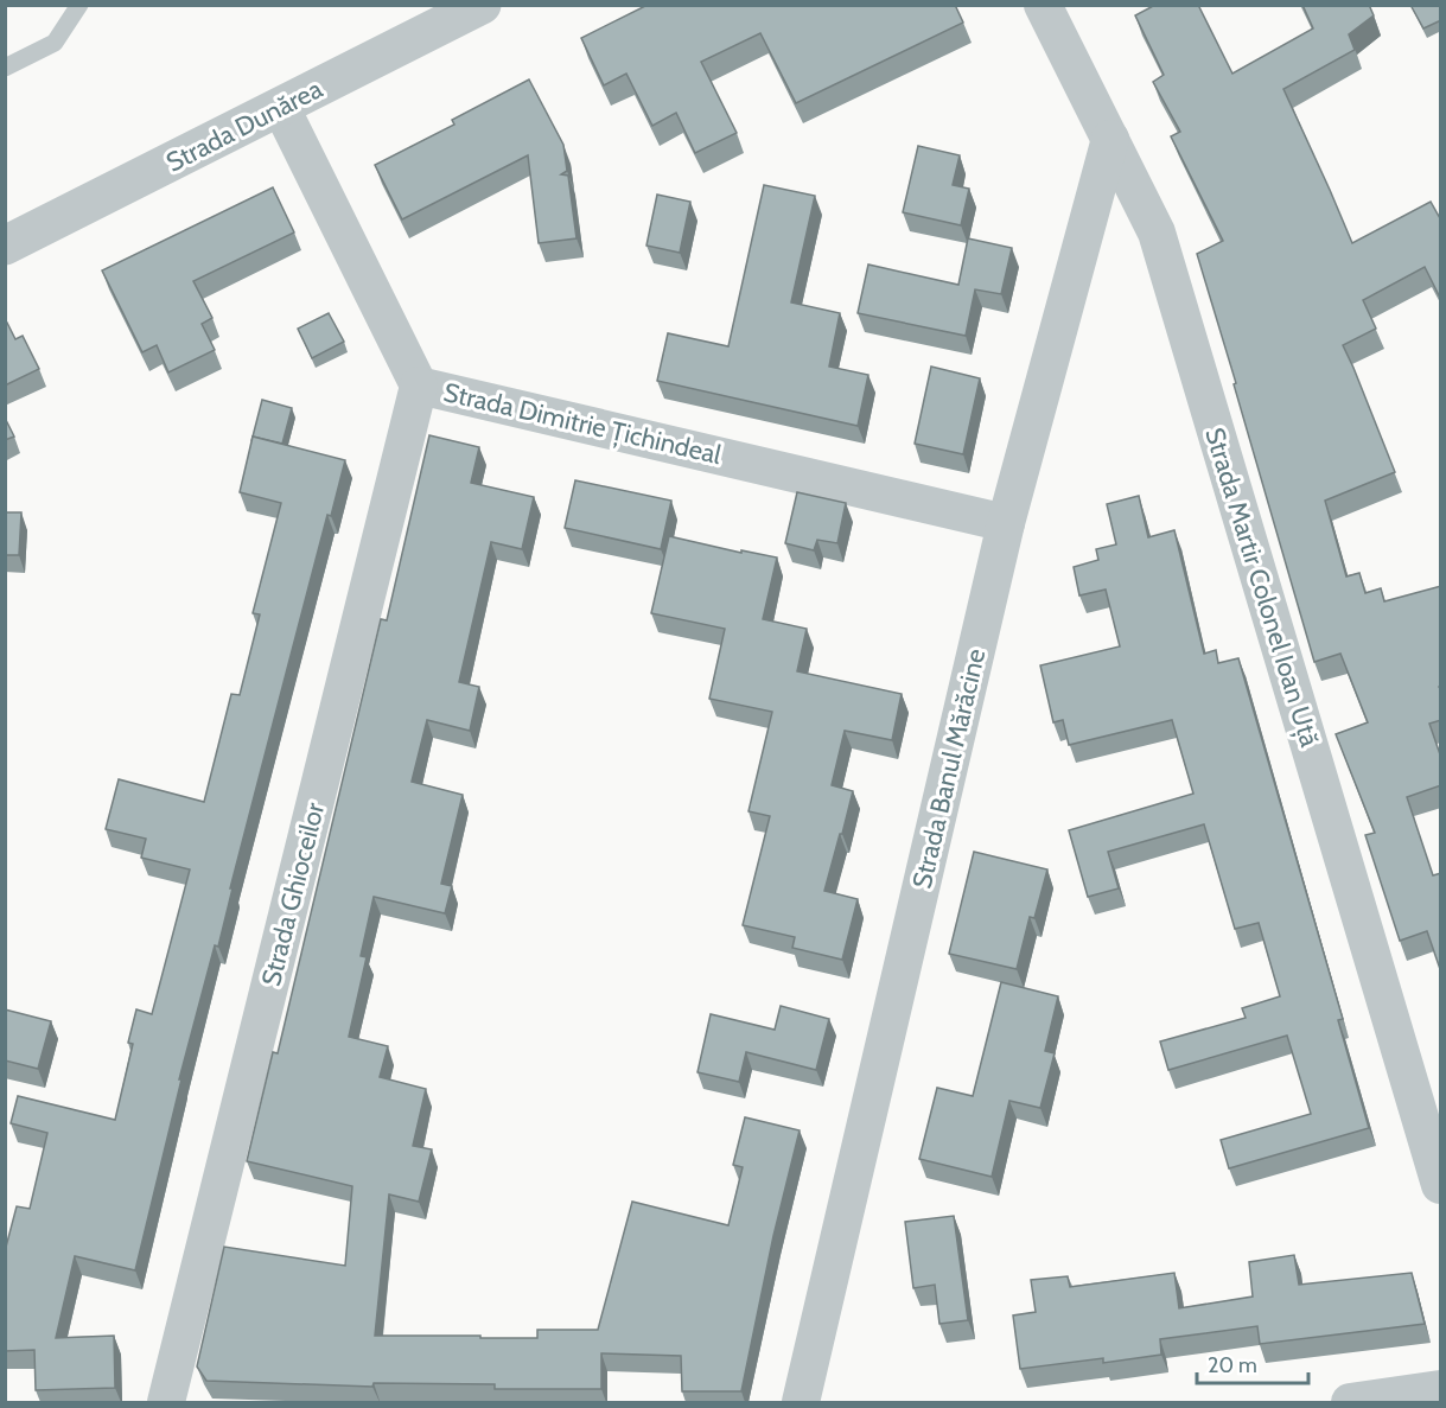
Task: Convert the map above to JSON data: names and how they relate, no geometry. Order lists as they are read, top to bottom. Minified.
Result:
{"streets":{"street":["Strada Dunărea","Strada Dimitrie Țichindeal","Strada Martir Colonel Ioan Uță","Strada Banul Mărăcine","Strada Ghioceilor"]},"crossings":[["Strada Dunărea","Strada Dimitrie Țichindeal"],["Strada Dimitrie Țichindeal","Strada Banul Mărăcine"],["Strada Dimitrie Țichindeal","Strada Ghioceilor"],["Strada Martir Colonel Ioan Uță","Strada Banul Mărăcine"]],"scale_bar":"20 m"}
